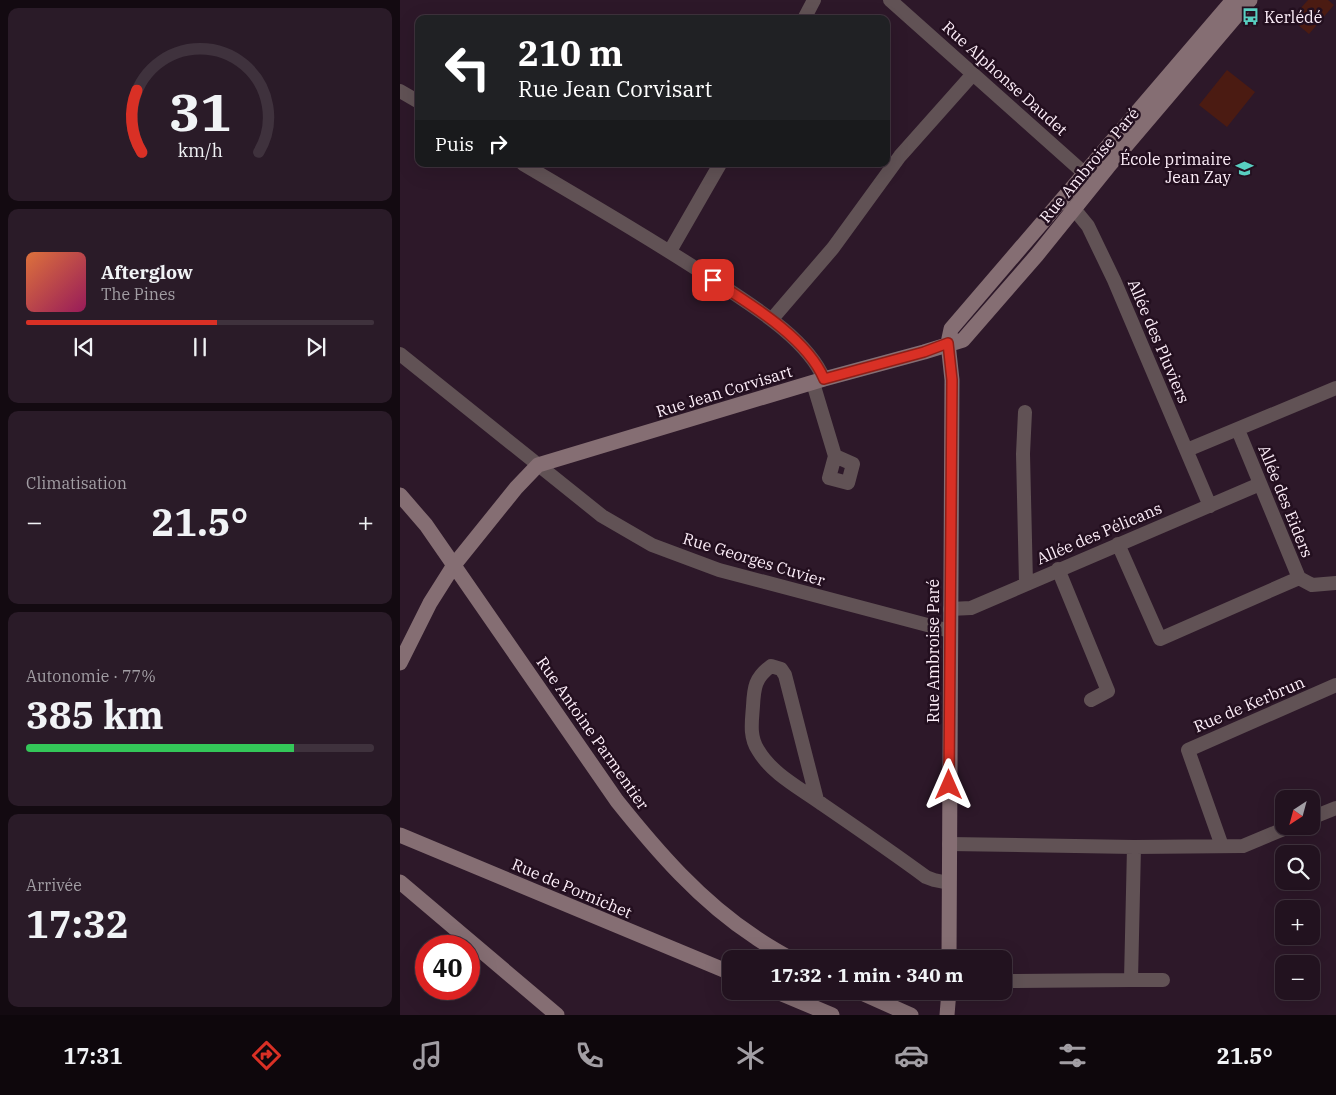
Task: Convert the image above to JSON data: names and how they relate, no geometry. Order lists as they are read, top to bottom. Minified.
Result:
{"streets":{"street":["Rue Alphonse Daudet","Rue Ambroise Paré","Allée des Pluviers","Rue Jean Corvisart","Allée des Eiders","Allée des Pélicans","Rue Georges Cuvier","Rue de Kerbrun","Rue Antoine Parmentier","Rue de Pornichet"]},"crossings":[["Rue Alphonse Daudet","Rue Ambroise Paré"],["Rue Ambroise Paré","Allée des Pluviers"],["Rue Ambroise Paré","Rue Jean Corvisart"],["Rue Ambroise Paré","Allée des Pélicans"],["Rue Ambroise Paré","Rue Georges Cuvier"],["Allée des Pluviers","Allée des Pélicans"],["Rue Jean Corvisart","Rue Georges Cuvier"],["Allée des Eiders","Allée des Pélicans"]],"places":{"bus stop":["Kerlédé"],"school or university":["École primaire Jean Zay"]},"north":"bottom left","page":{"turn":["210 m","Rue Jean Corvisart"],"then":"Puis","song":["Afterglow","The Pines"],"tile":["Climatisation",["Autonomie · 77%","385 km"],["Arrivée","17:32"]],"heat":["−","21.5°","+"],"map_buttons":["+","−"],"limit":"40","trip":"17:32 · 1 min · 340 m","tabs":["17:31","21.5°"],"gauge":["31","km/h"]}}
